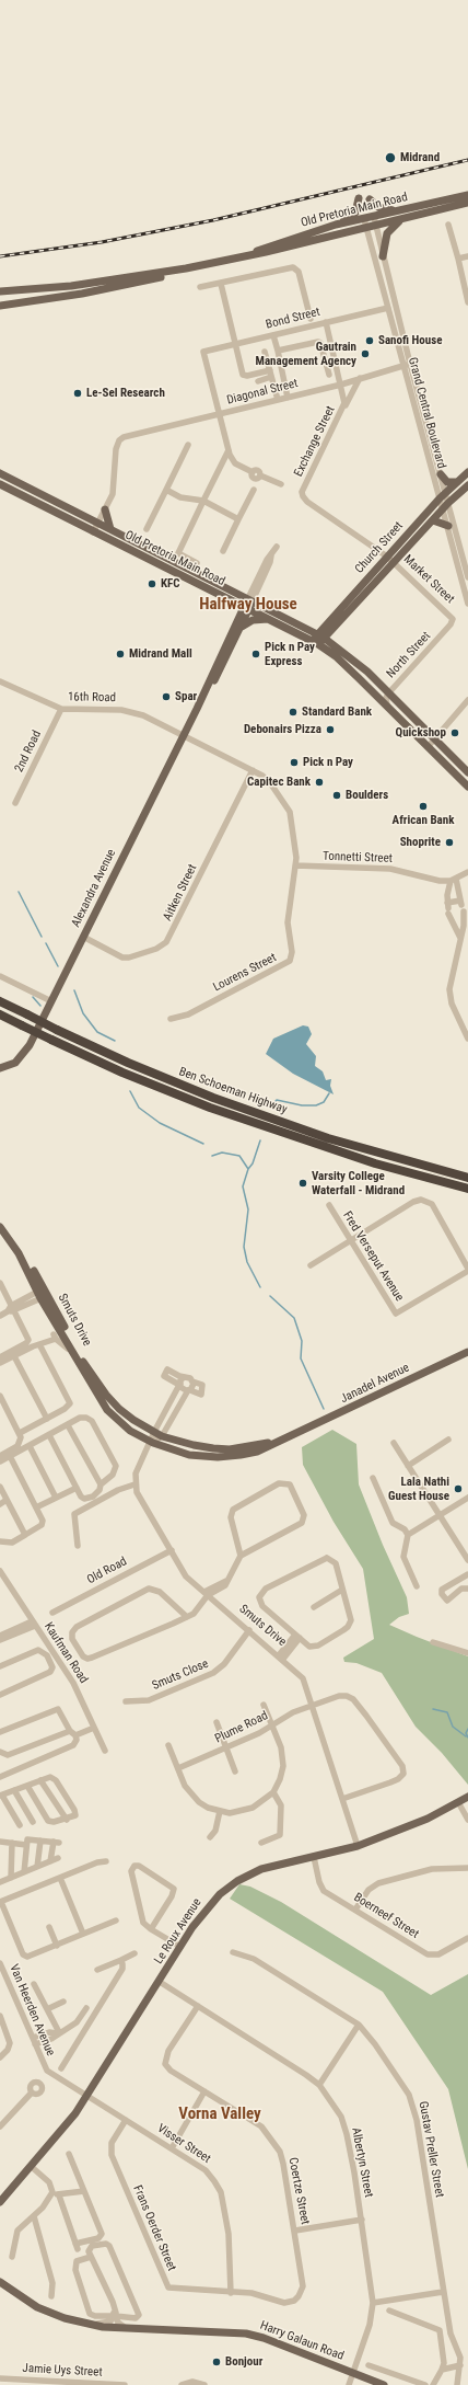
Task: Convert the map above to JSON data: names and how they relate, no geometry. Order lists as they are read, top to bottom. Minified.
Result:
{"streets":{"highway":["Ben Schoeman Highway"],"main road":["Old Pretoria Main Road","Church Street","Alexandra Avenue","Smuts Drive","Janadel Avenue","Le Roux Avenue","Harry Galaun Road"],"street":["Bond Street","Diagonal Street","Grand Central Boulevard","Exchange Street","Market Street","North Street","16th Road","2nd Road","Tonnetti Street","Aitken Street","Lourens Street","Fred Verseput Avenue","Old Road","Kaufman Road","Smuts Close","Plume Road","Boerneef Street","Van Heerden Avenue","Visser Street","Gustav Preller Street","Albertyn Street","Coertze Street","Frans Oerder Street","Jamie Uys Street"]},"crossings":[["Old Pretoria Main Road","Grand Central Boulevard"],["Old Pretoria Main Road","Church Street"],["Old Pretoria Main Road","North Street"],["Old Pretoria Main Road","Alexandra Avenue"],["Bond Street","Diagonal Street"],["Bond Street","Grand Central Boulevard"],["Bond Street","Exchange Street"],["Diagonal Street","Grand Central Boulevard"],["Diagonal Street","Exchange Street"],["Grand Central Boulevard","Church Street"],["Exchange Street","Market Street"],["Church Street","Market Street"],["Market Street","North Street"],["16th Road","2nd Road"],["16th Road","Tonnetti Street"],["16th Road","Alexandra Avenue"],["16th Road","Aitken Street"],["16th Road","Lourens Street"],["Tonnetti Street","Lourens Street"],["Alexandra Avenue","Aitken Street"],["Smuts Drive","Janadel Avenue"],["Smuts Drive","Old Road"],["Smuts Drive","Smuts Close"],["Smuts Drive","Plume Road"],["Smuts Drive","Le Roux Avenue"],["Boerneef Street","Le Roux Avenue"],["Le Roux Avenue","Van Heerden Avenue"],["Le Roux Avenue","Visser Street"],["Le Roux Avenue","Albertyn Street"],["Van Heerden Avenue","Visser Street"],["Visser Street","Coertze Street"],["Visser Street","Frans Oerder Street"],["Albertyn Street","Coertze Street"],["Albertyn Street","Harry Galaun Road"],["Coertze Street","Frans Oerder Street"]],"districts":["Halfway House","Vorna Valley"],"places":["Midrand","Sanofi House","Gautrain Management Agency","Le-Sel Research","KFC","Midrand Mall","Pick n Pay Express","Spar","Standard Bank","Debonairs Pizza","Quickshop","Pick n Pay","Capitec Bank","Boulders","African Bank","Shoprite","Varsity College Waterfall - Midrand","Lala Nathi Guest House","Bonjour"]}
